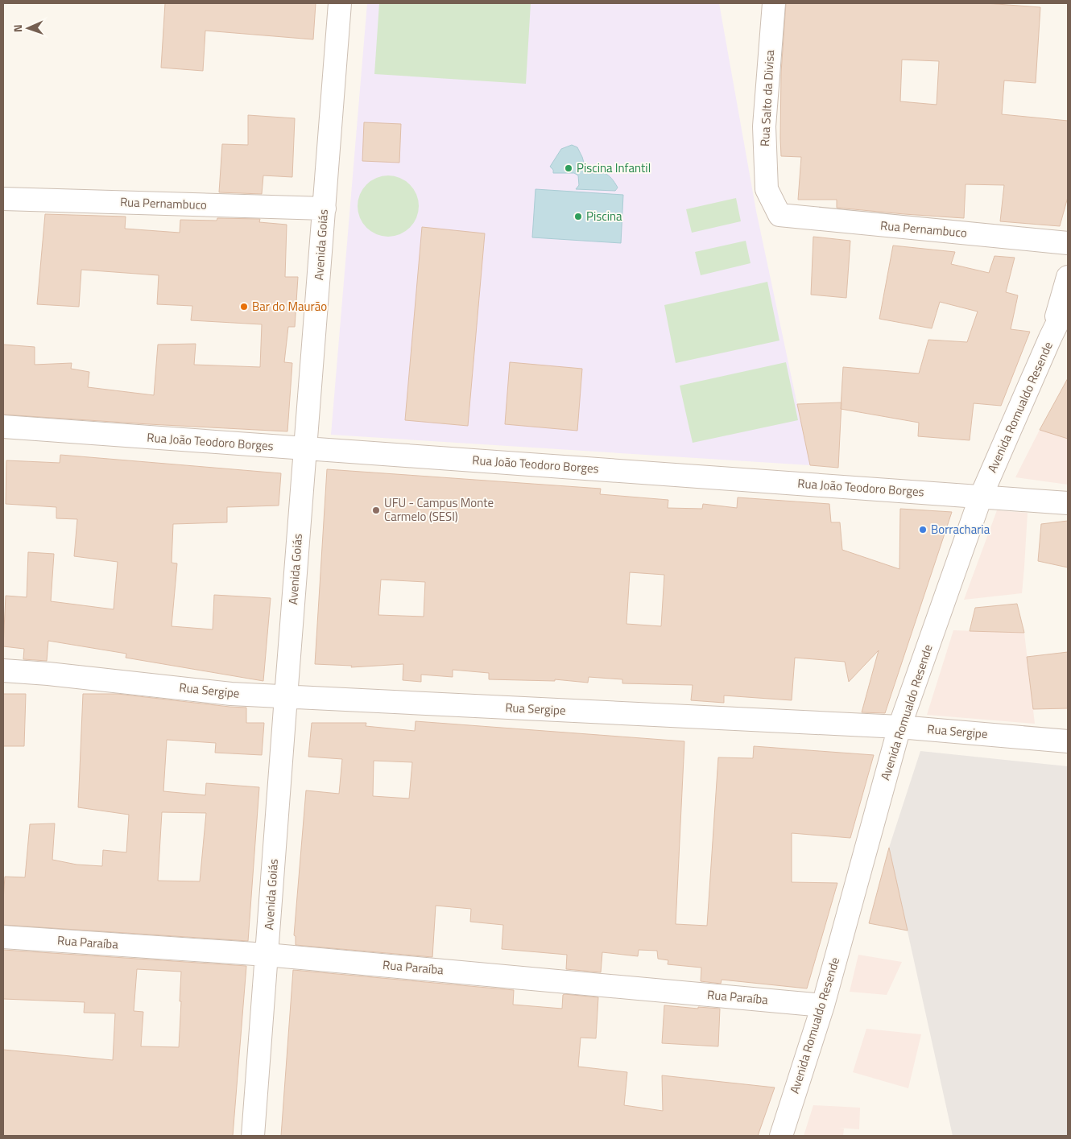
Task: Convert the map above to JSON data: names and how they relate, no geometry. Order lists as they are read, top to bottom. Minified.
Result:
{"streets":{"street":["Rua Salto da Divisa","Rua Pernambuco","Avenida Goiás","Avenida Romualdo Resende","Rua João Teodoro Borges","Rua Sergipe","Rua Paraíba"]},"crossings":[["Rua Salto da Divisa","Rua Pernambuco"],["Rua Pernambuco","Avenida Goiás"],["Avenida Goiás","Rua João Teodoro Borges"],["Avenida Goiás","Rua Sergipe"],["Avenida Goiás","Rua Paraíba"],["Avenida Romualdo Resende","Rua João Teodoro Borges"],["Avenida Romualdo Resende","Rua Sergipe"],["Avenida Romualdo Resende","Rua Paraíba"]],"places":["Piscina Infantil","Piscina","Bar do Maurão","UFU - Campus Monte Carmelo (SESI)","Borracharia"],"north":"left"}
